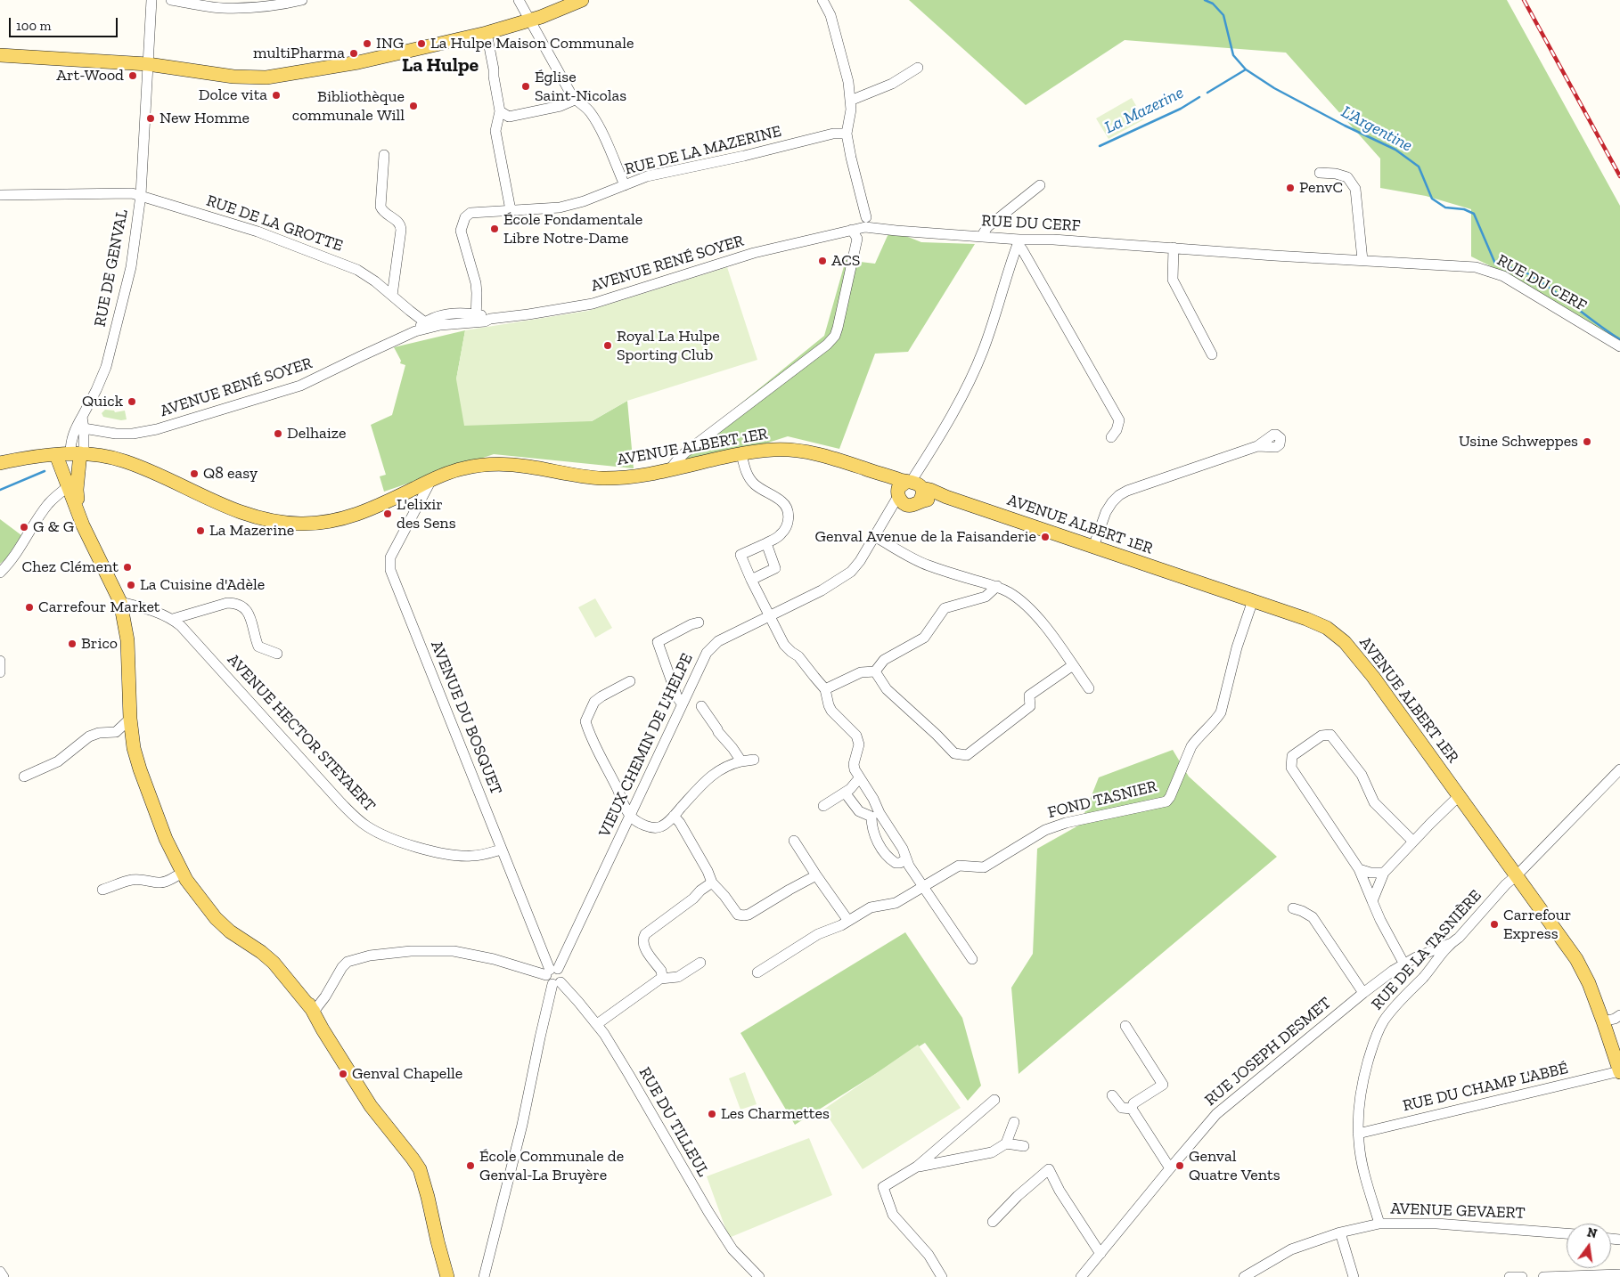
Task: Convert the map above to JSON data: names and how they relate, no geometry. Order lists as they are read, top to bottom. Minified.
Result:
{"streets":{"main road":["AVENUE ALBERT 1ER"],"street":["RUE DE LA MAZERINE","RUE DE LA GROTTE","RUE DU CERF","AVENUE RENÉ SOYER","RUE DE GENVAL","AVENUE DU BOSQUET","AVENUE HECTOR STEYAERT","VIEUX CHEMIN DE L'HELPE","FOND TASNIER","RUE DE LA TASNIÈRE","RUE JOSEPH DESMET","RUE DU CHAMP L'ABBÉ","RUE DU TILLEUL","AVENUE GEVAERT"]},"crossings":[["RUE DE LA MAZERINE","AVENUE RENÉ SOYER"],["RUE DE LA GROTTE","AVENUE RENÉ SOYER"],["RUE DE LA GROTTE","RUE DE GENVAL"],["RUE DU CERF","AVENUE RENÉ SOYER"],["RUE DU CERF","VIEUX CHEMIN DE L'HELPE"],["RUE DE GENVAL","AVENUE ALBERT 1ER"],["AVENUE ALBERT 1ER","AVENUE DU BOSQUET"],["AVENUE ALBERT 1ER","VIEUX CHEMIN DE L'HELPE"],["AVENUE ALBERT 1ER","FOND TASNIER"],["AVENUE ALBERT 1ER","RUE DE LA TASNIÈRE"],["AVENUE ALBERT 1ER","RUE DU CHAMP L'ABBÉ"],["AVENUE DU BOSQUET","AVENUE HECTOR STEYAERT"],["AVENUE DU BOSQUET","VIEUX CHEMIN DE L'HELPE"],["RUE DE LA TASNIÈRE","RUE JOSEPH DESMET"],["RUE DE LA TASNIÈRE","RUE DU CHAMP L'ABBÉ"],["RUE DE LA TASNIÈRE","AVENUE GEVAERT"]],"districts":["La Hulpe"],"water":["La Mazerine","L'Argentine"],"places":["ING","La Hulpe Maison Communale","multiPharma","Art-Wood","Église Saint-Nicolas","Dolce vita","Bibliothèque communale Will","New Homme","PenvC","École Fondamentale Libre Notre-Dame","ACS","Royal La Hulpe Sporting Club","Quick","Delhaize","Usine Schweppes","Q8 easy","L'elixir des Sens","G & G","La Mazerine","Genval Avenue de la Faisanderie","Chez Clément","La Cuisine d'Adèle","Carrefour Market","Brico","Carrefour Express","Genval Chapelle","Les Charmettes","École Communale de Genval-La Bruyère","Genval Quatre Vents"],"scale_bar":"100 m","north":"top"}
